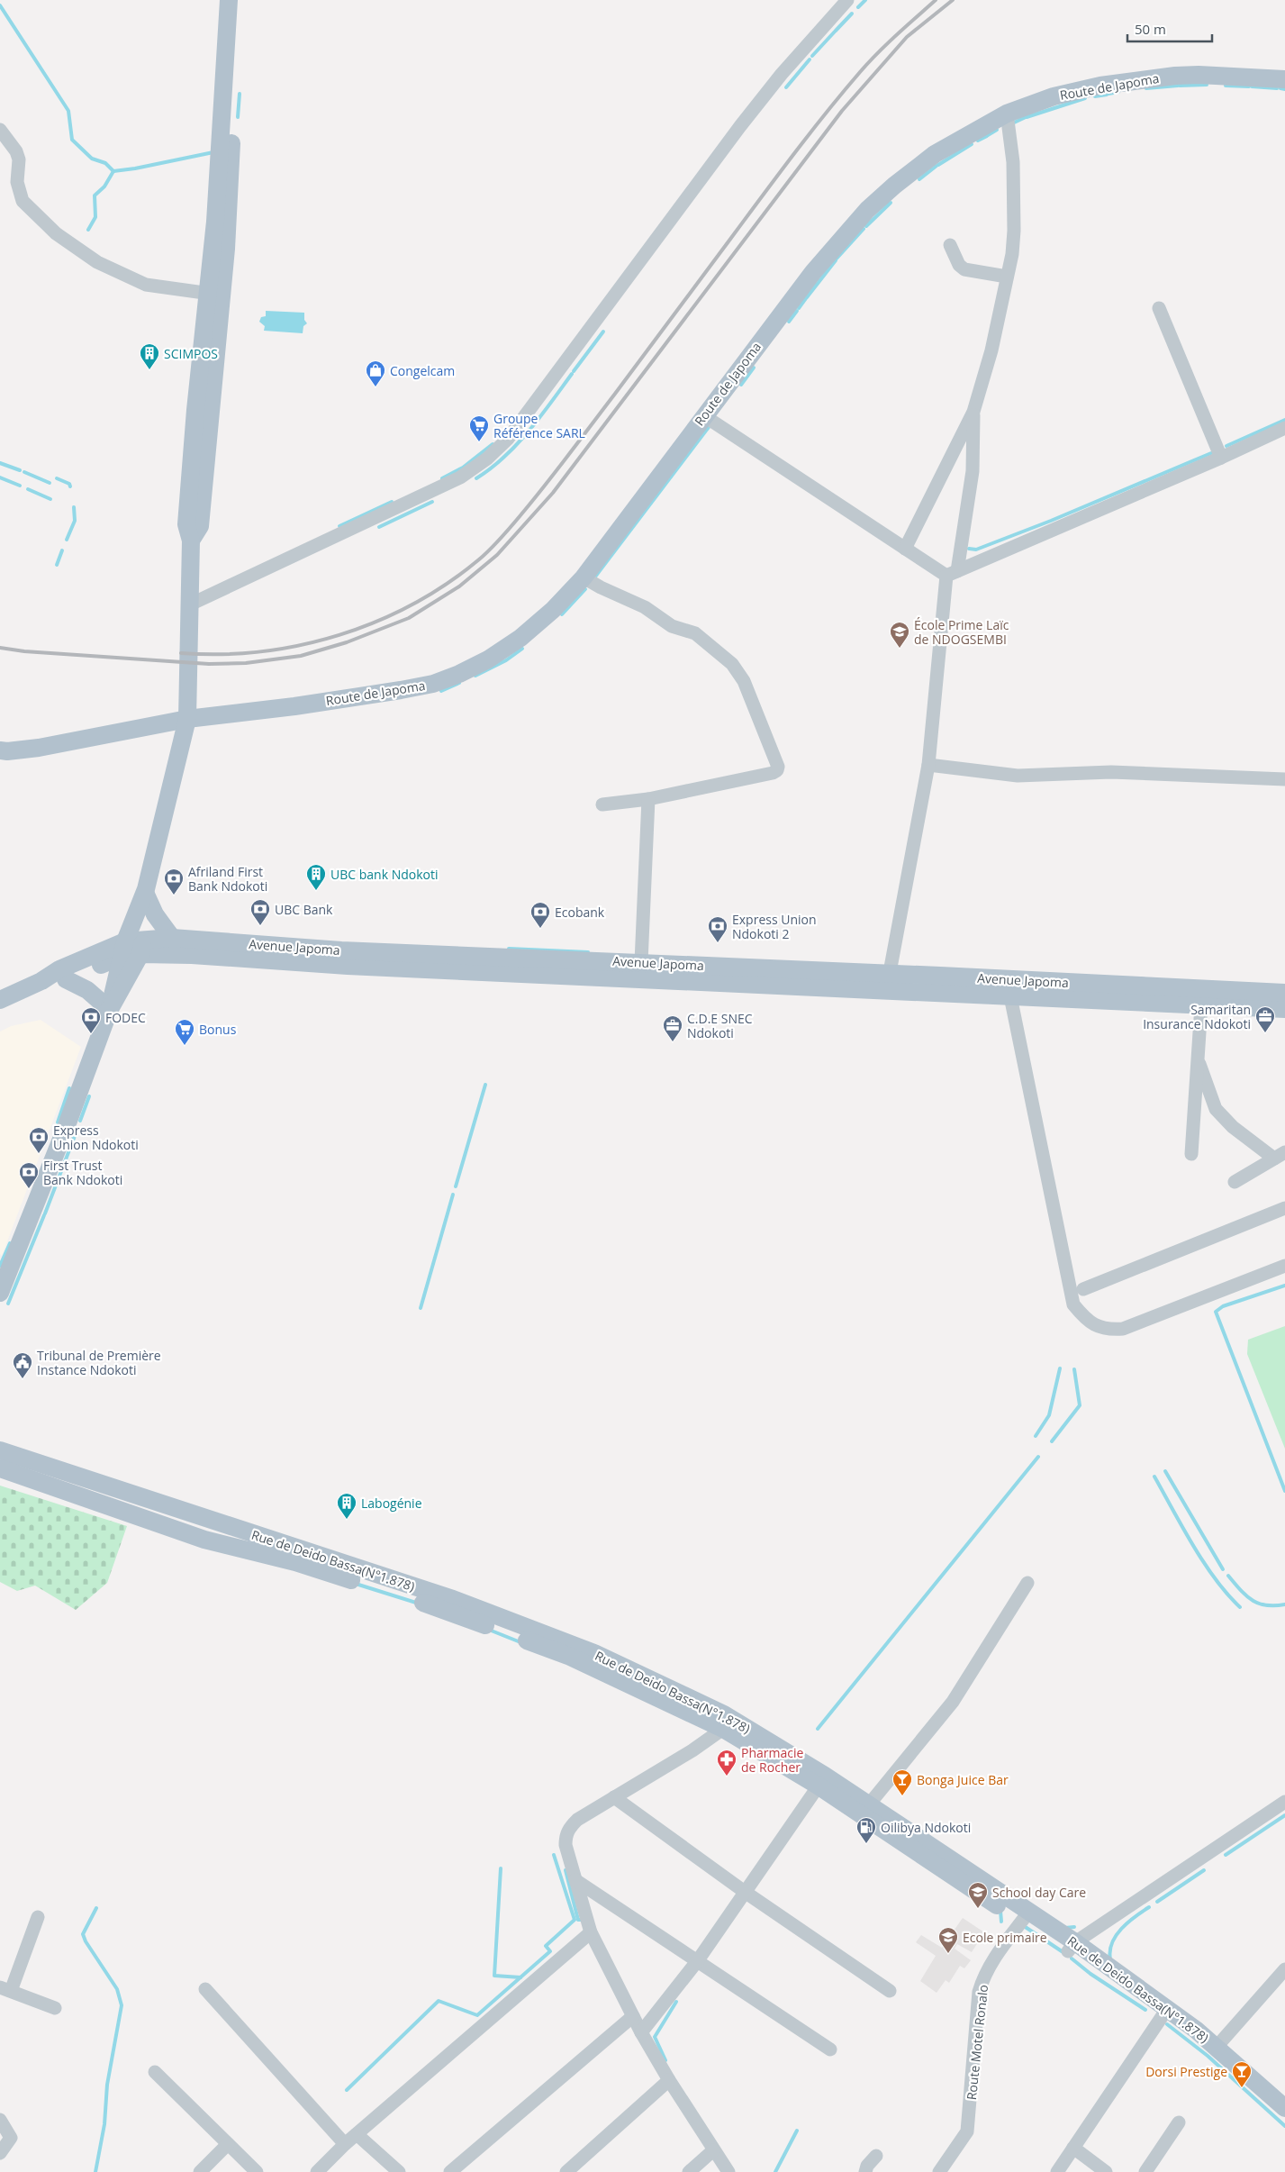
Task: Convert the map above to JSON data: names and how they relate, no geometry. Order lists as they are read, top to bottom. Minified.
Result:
{"streets":{"main road":["Route de Japoma","Avenue Japoma","Rue de Deido Bassa(N°1.878)"],"street":["Route Motel Ronalo"]},"crossings":[["Rue de Deido Bassa(N°1.878)","Route Motel Ronalo"]],"places":{"building":["SCIMPOS","UBC bank Ndokoti","Labogénie"],"shop":["Congelcam"],"supermarket":["Groupe Référence SARL","Bonus"],"school or university":["École Prime Laïc de NDOGSEMBI","School day Care","Ecole primaire"],"bank":["Afriland First Bank Ndokoti","UBC Bank","Ecobank","Express Union Ndokoti 2","FODEC","Express Union Ndokoti","First Trust Bank Ndokoti"],"office":["Samaritan Insurance Ndokoti","C.D.E SNEC Ndokoti"],"public building":["Tribunal de Première Instance Ndokoti"],"pharmacy":["Pharmacie de Rocher"],"bar":["Bonga Juice Bar","Dorsi Prestige"],"fuel station":["Oilibya Ndokoti"]},"scale_bar":"50 m"}
